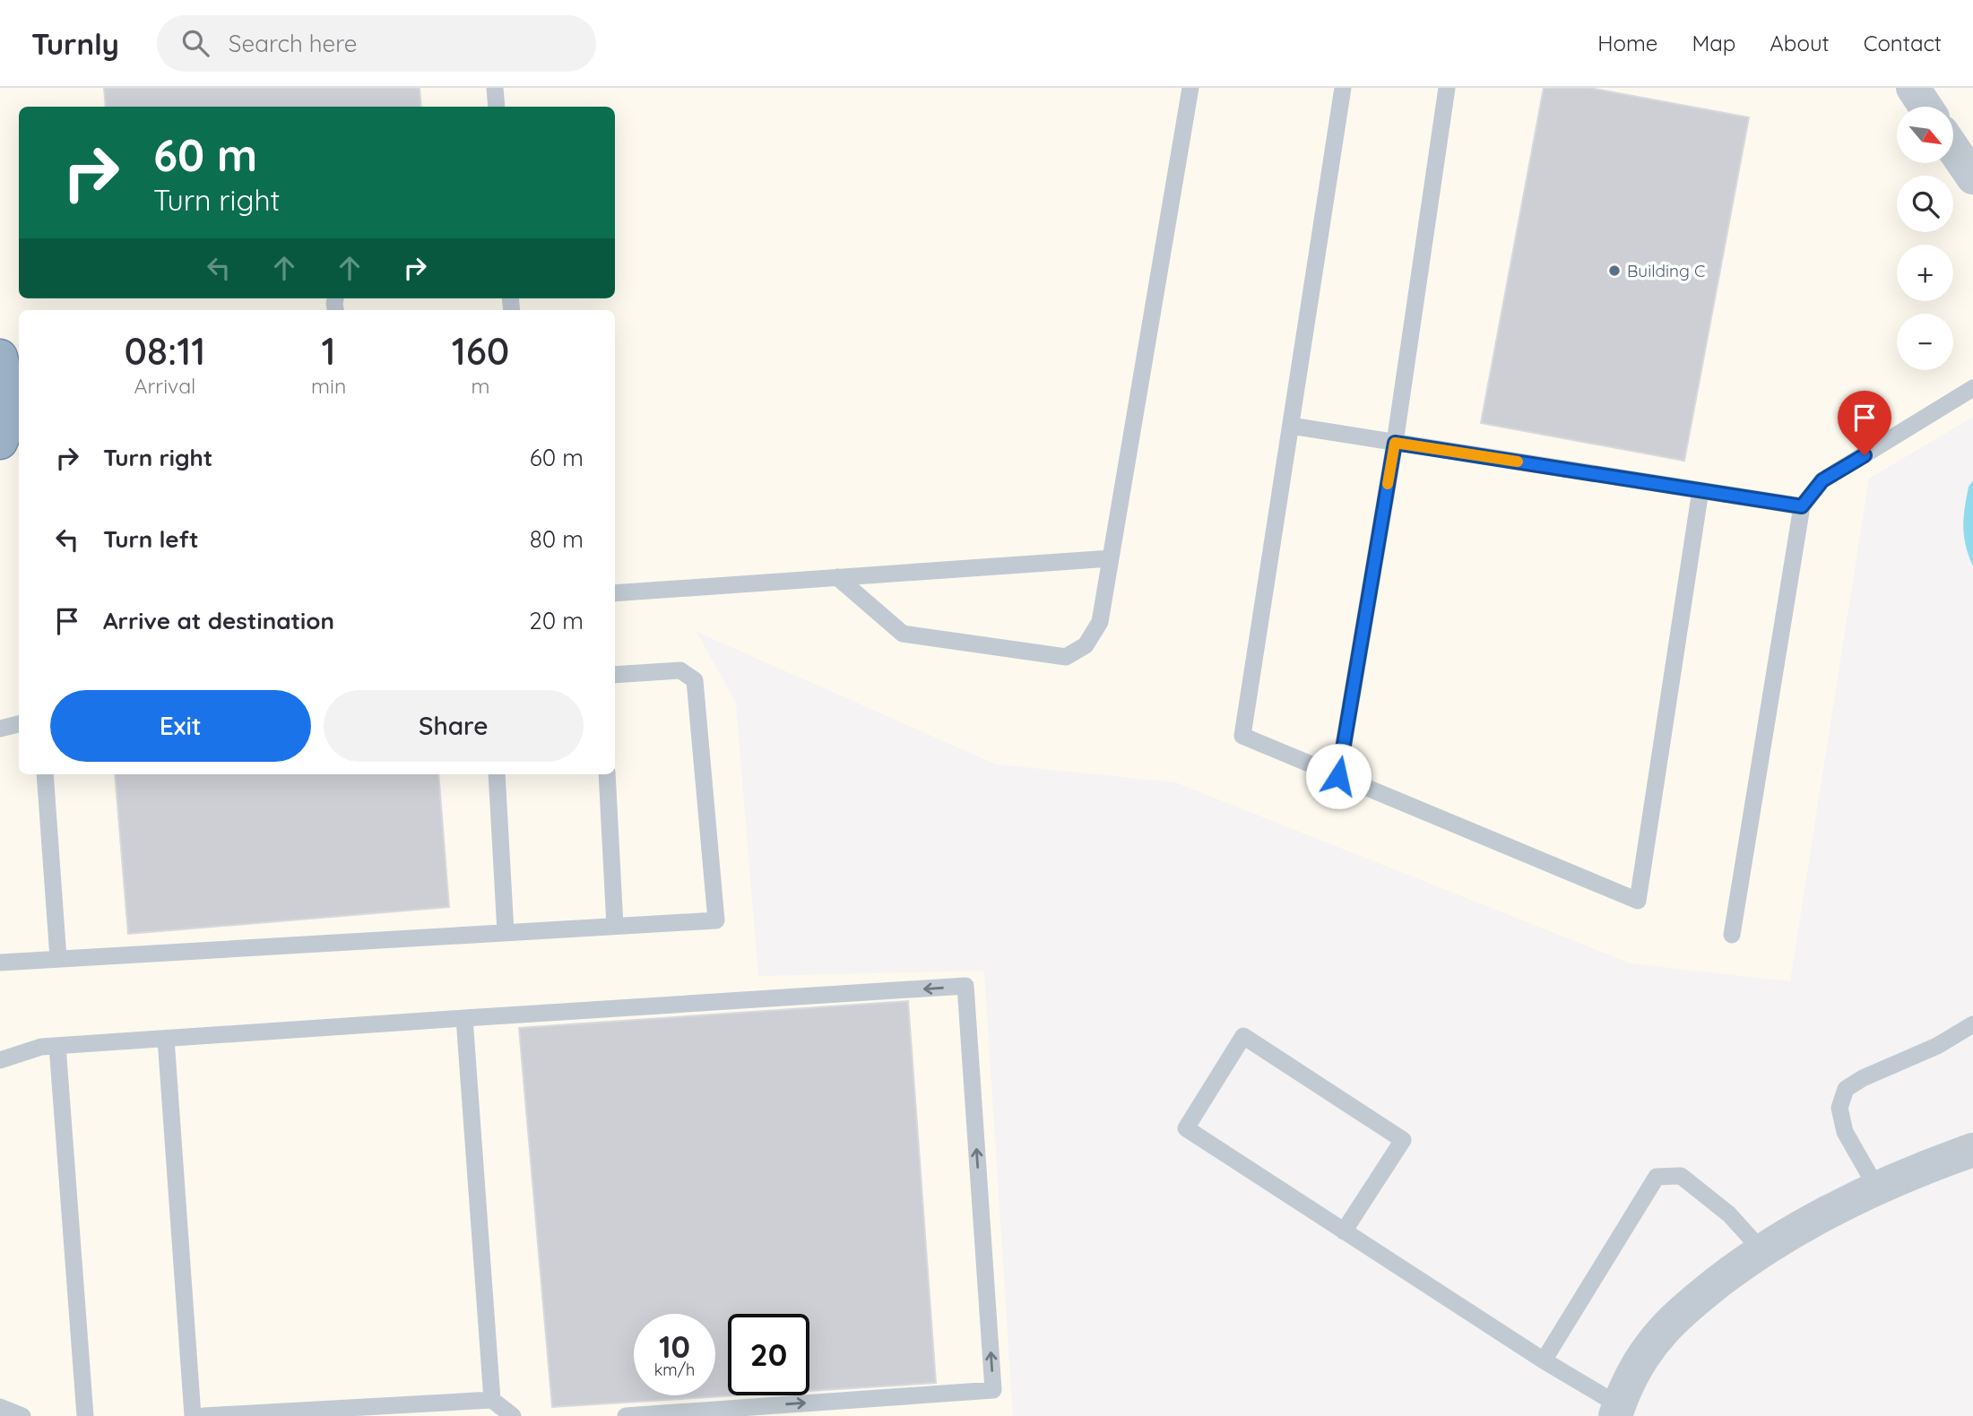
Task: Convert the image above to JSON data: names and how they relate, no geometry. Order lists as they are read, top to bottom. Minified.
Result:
{"places":["Building C"],"north":"bottom right","page":{"header":"Turnly","search":"Search here","nav":["Home","Map","About","Contact"],"map_buttons":["+","−"],"turn":["60 m","Turn right"],"eta":["08:11","Arrival","1","min","160","m"],"list":[{"name":"Turn right","value":"60 m"},{"name":"Turn left","value":"80 m"},{"name":"Arrive at destination","value":"20 m"}],"buttons":["Exit","Share"],"speed":"10 km/h","limit":"20"}}
